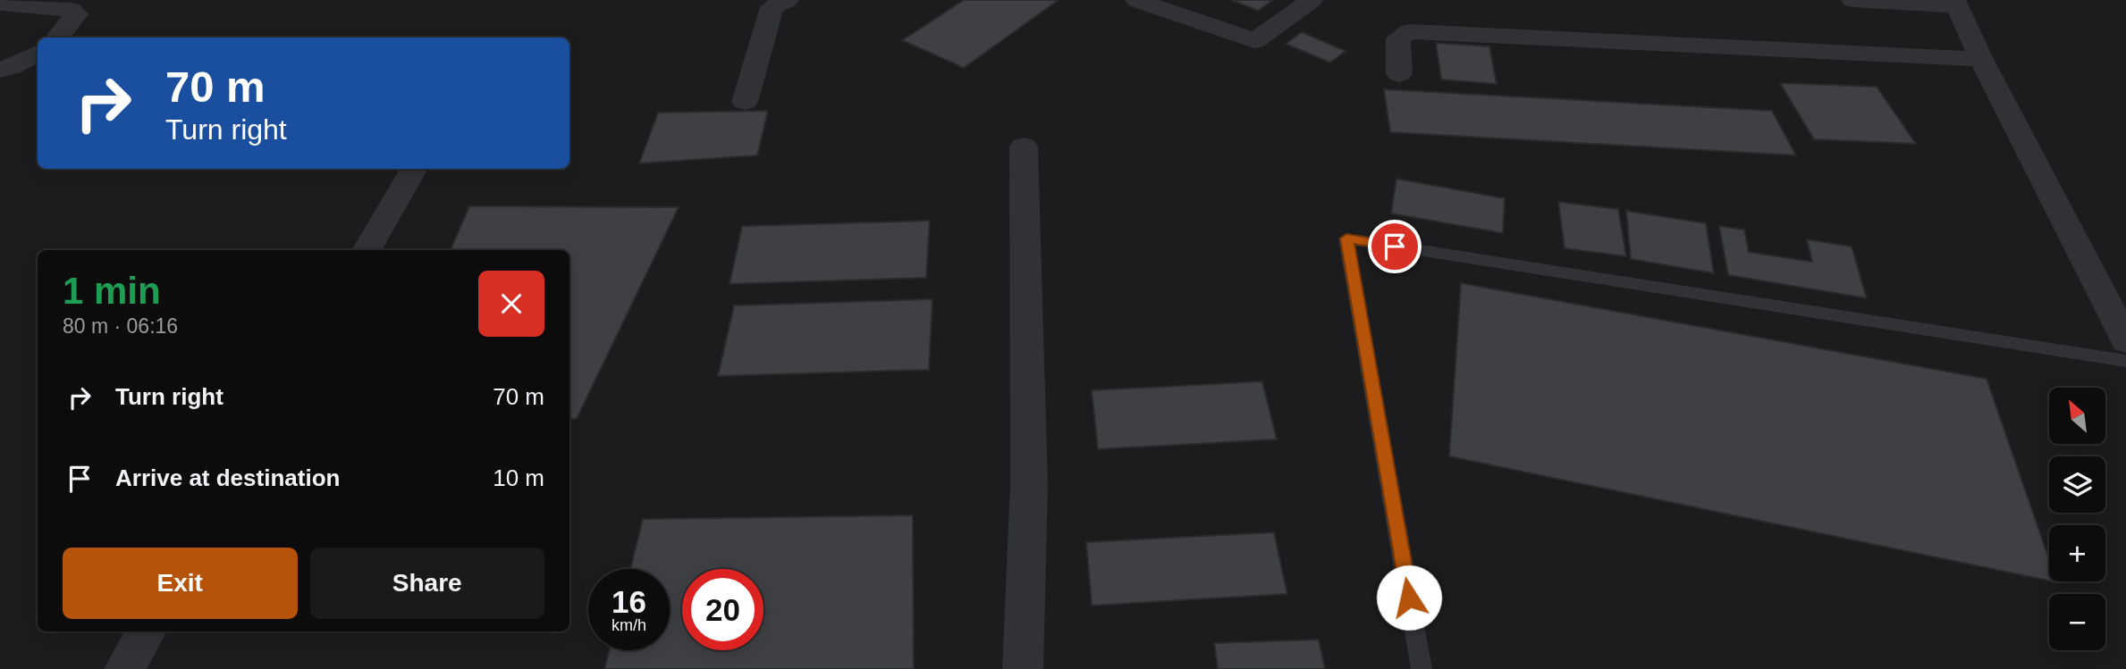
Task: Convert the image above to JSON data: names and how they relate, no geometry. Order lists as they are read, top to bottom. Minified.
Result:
{"north":"top left","page":{"turn":["70 m","Turn right"],"heading":["1 min","80 m · 06:16"],"list":[{"name":"Turn right","value":"70 m"},{"name":"Arrive at destination","value":"10 m"}],"map_buttons":["+","−"],"buttons":["Exit","Share"],"speed":"16 km/h","limit":"20"}}
